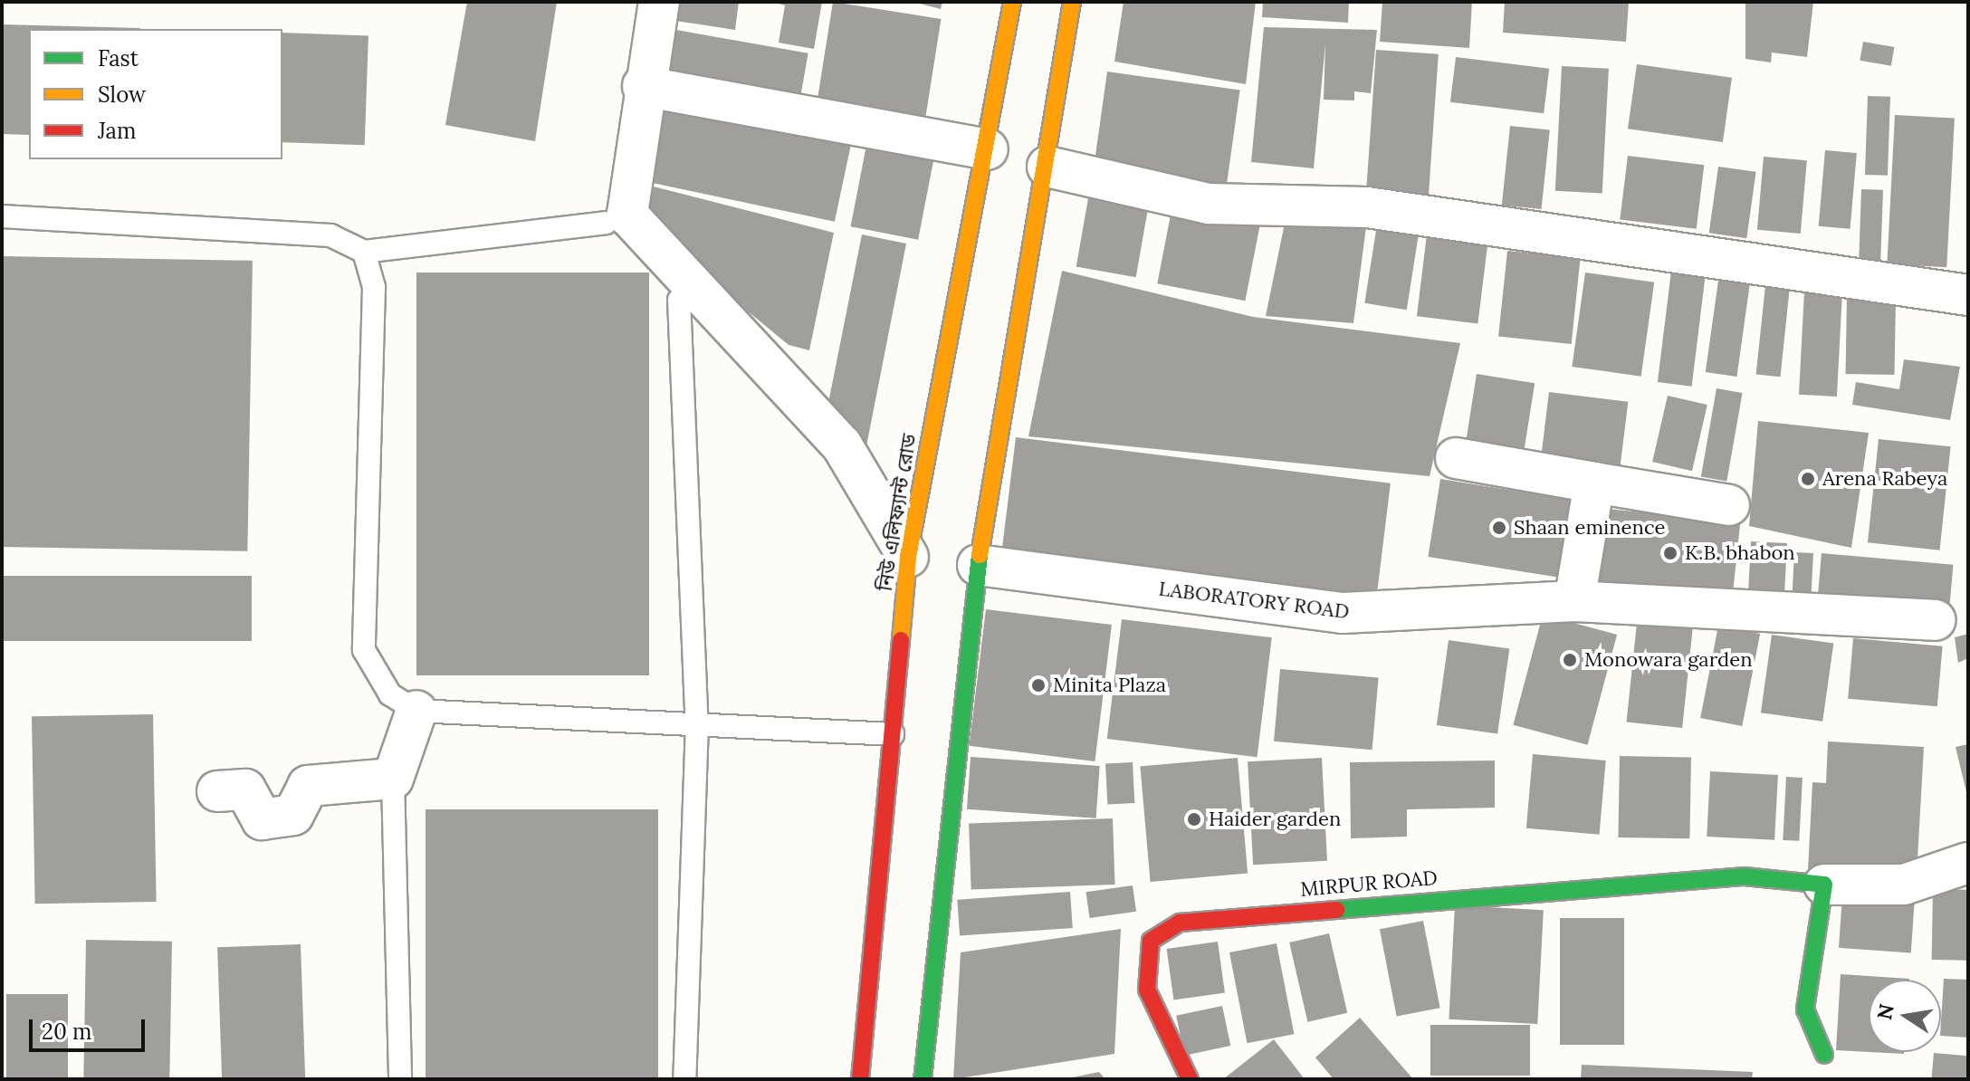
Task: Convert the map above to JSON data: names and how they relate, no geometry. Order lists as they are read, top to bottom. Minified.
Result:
{"streets":{"main road":["নিউ এলিফ্যান্ট রোড","MIRPUR ROAD"],"street":["LABORATORY ROAD"]},"places":["Arena Rabeya","Shaan eminence","K.B. bhabon","Monowara garden","Minita Plaza","Haider garden"],"legend":["Fast","Slow","Jam"],"scale_bar":"20 m","north":"left"}
